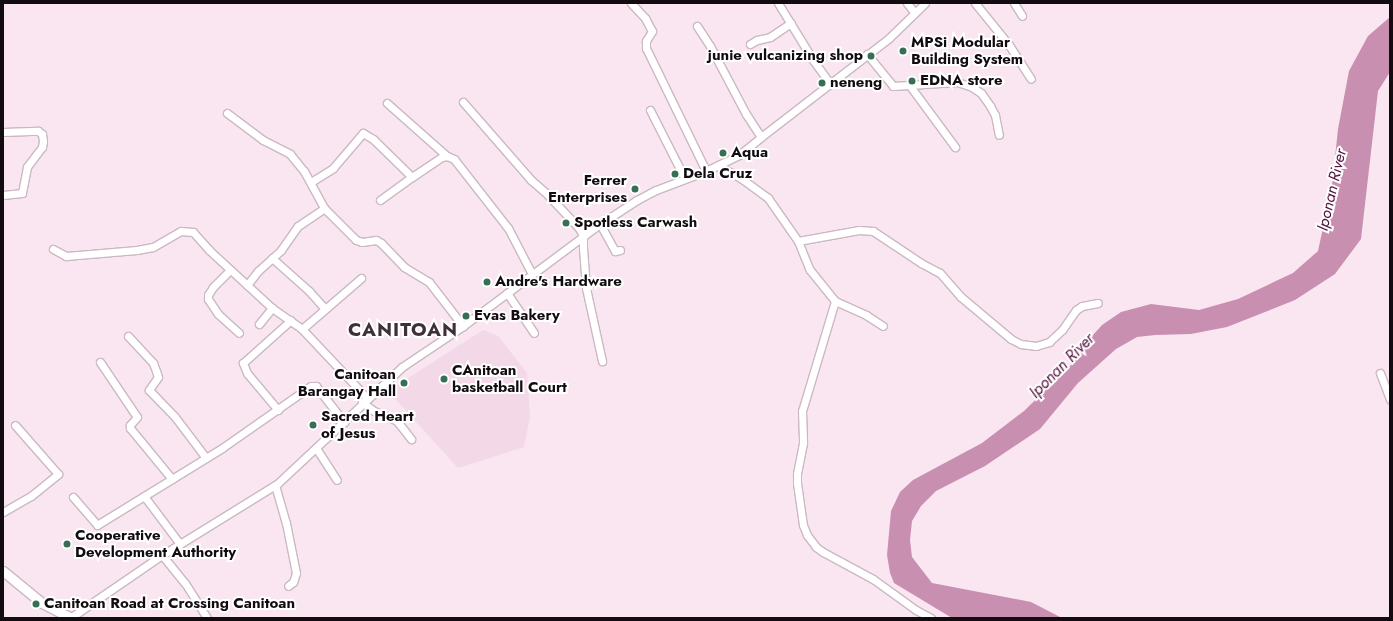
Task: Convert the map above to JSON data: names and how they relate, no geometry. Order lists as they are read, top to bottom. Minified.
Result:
{"districts":["CANITOAN"],"water":["Iponan River"],"places":["MPSi Modular Building System","junie vulcanizing shop","EDNA store","neneng","Aqua","Dela Cruz","Ferrer Enterprises","Spotless Carwash","Andre's Hardware","Evas Bakery","CAnitoan basketball Court","Canitoan Barangay Hall","Sacred Heart of Jesus","Cooperative Development Authority","Canitoan Road at Crossing Canitoan"]}
